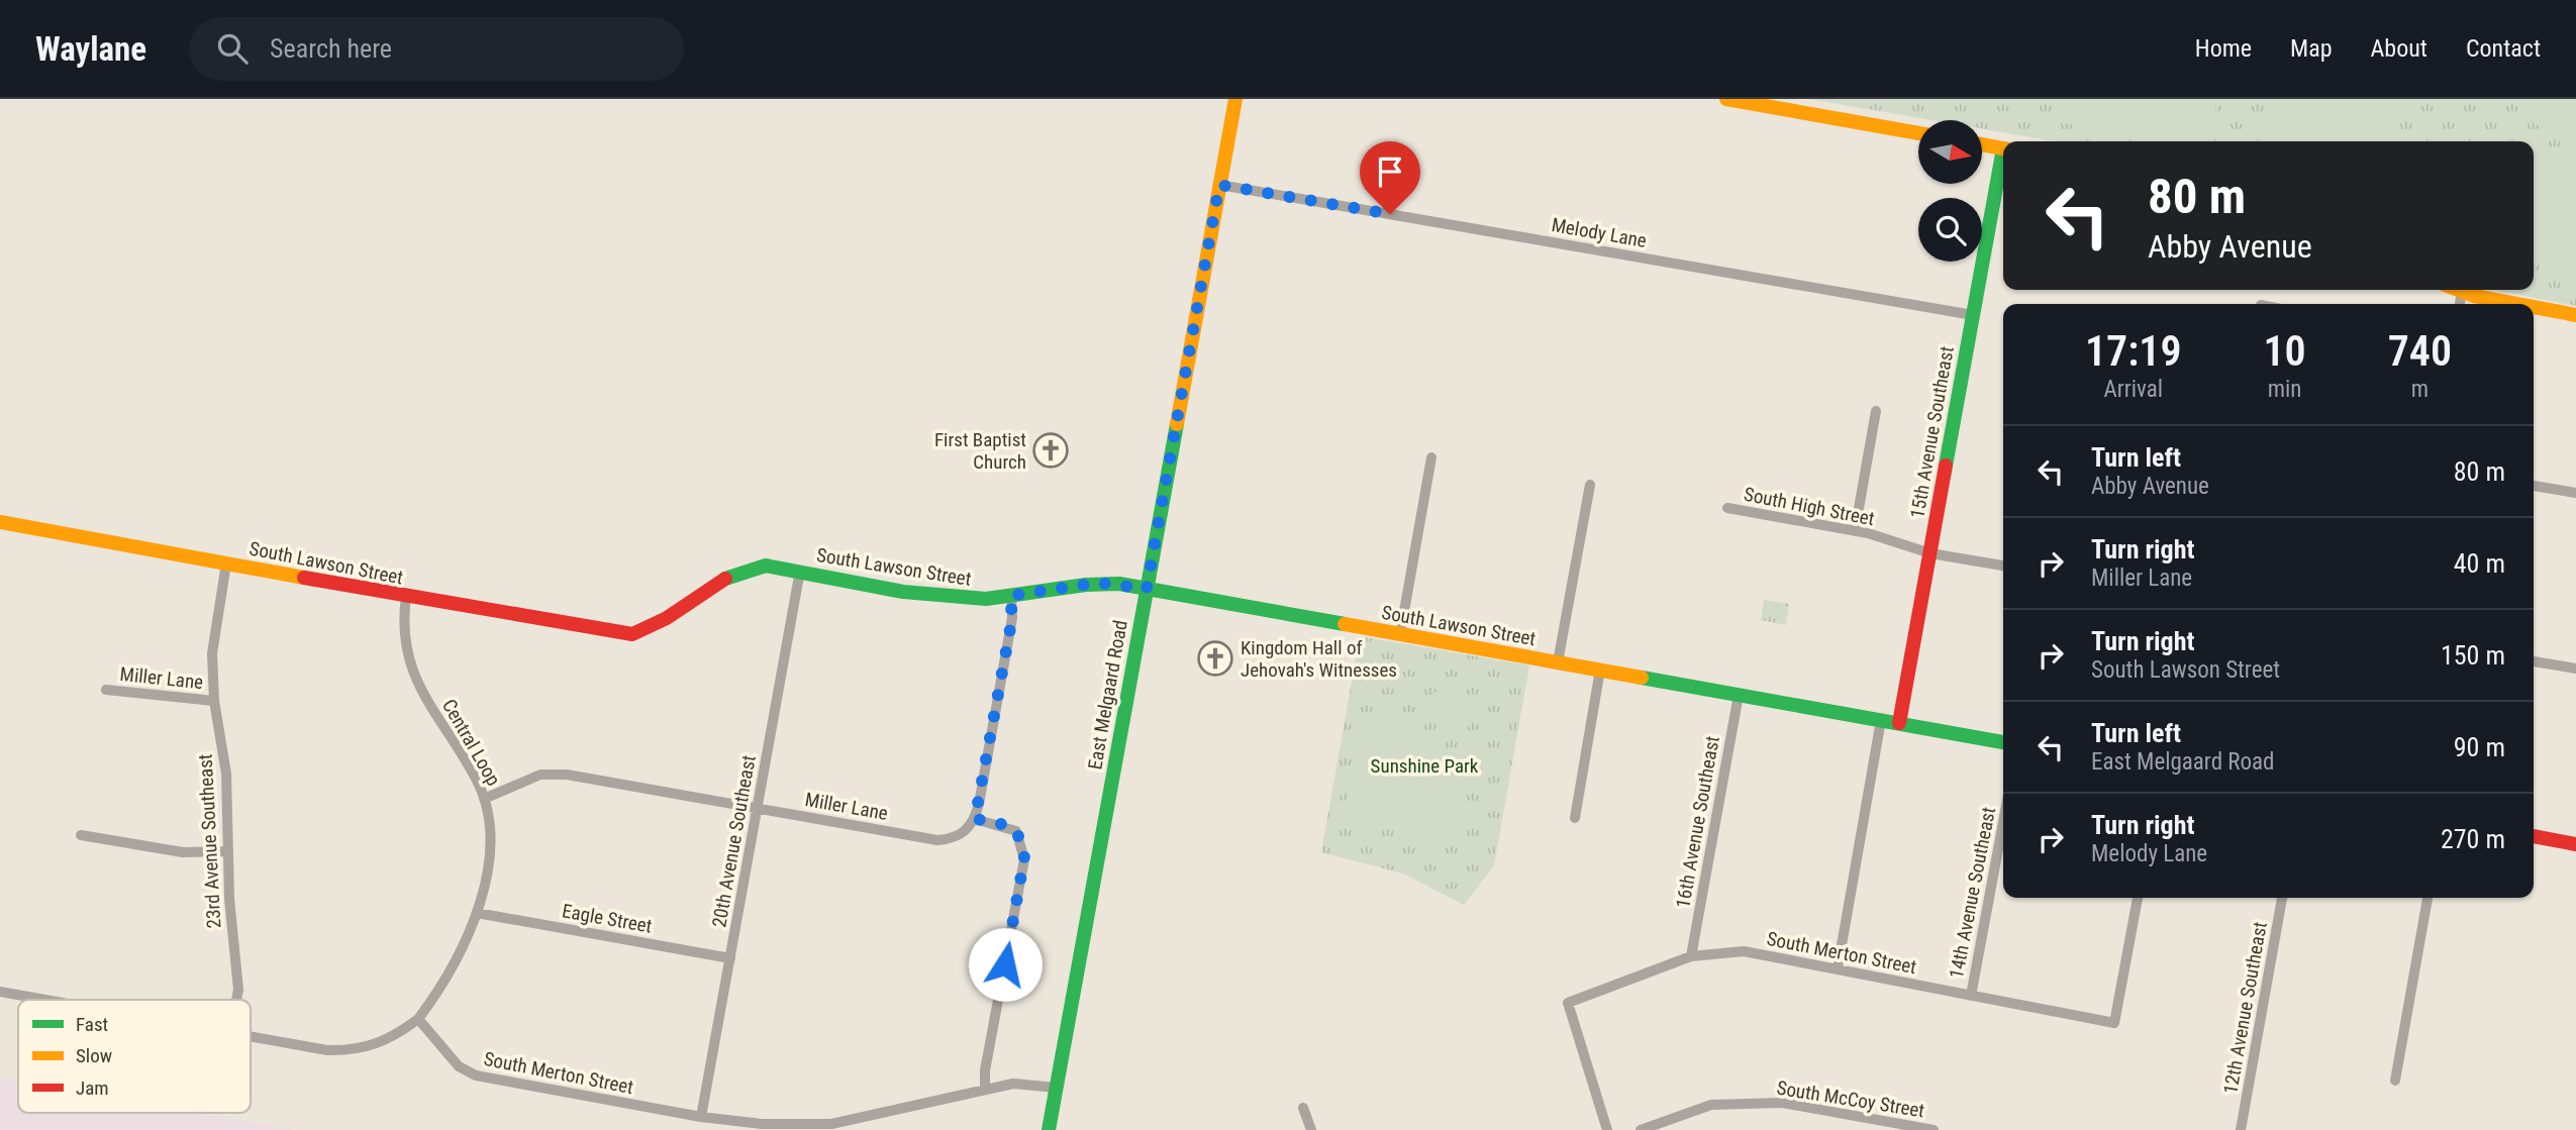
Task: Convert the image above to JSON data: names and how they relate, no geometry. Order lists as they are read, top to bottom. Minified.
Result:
{"streets":{"street":["Melody Lane","15th Avenue Southeast","South High Street","South Lawson Street","Miller Lane","East Melgaard Road","Central Loop","16th Avenue Southeast","23rd Avenue Southeast","20th Avenue Southeast","14th Avenue Southeast","Eagle Street","South Merton Street","12th Avenue Southeast","South McCoy Street"]},"crossings":[["Melody Lane","15th Avenue Southeast"],["Melody Lane","East Melgaard Road"],["15th Avenue Southeast","South High Street"],["15th Avenue Southeast","South Lawson Street"],["South Lawson Street","East Melgaard Road"],["South Lawson Street","Central Loop"],["South Lawson Street","16th Avenue Southeast"],["South Lawson Street","23rd Avenue Southeast"],["South Lawson Street","20th Avenue Southeast"],["Miller Lane","Central Loop"],["Miller Lane","23rd Avenue Southeast"],["Miller Lane","20th Avenue Southeast"],["East Melgaard Road","South Merton Street"],["Central Loop","Eagle Street"],["Central Loop","South Merton Street"],["16th Avenue Southeast","South Merton Street"],["20th Avenue Southeast","Eagle Street"],["20th Avenue Southeast","South Merton Street"],["14th Avenue Southeast","South Merton Street"]],"parks":["Sunshine Park"],"places":{"church":["First Baptist Church","Kingdom Hall of Jehovah's Witnesses"]},"legend":["Fast","Slow","Jam"],"north":"right","page":{"header":"Waylane","search":"Search here","nav":["Home","Map","About","Contact"],"turn":["80 m","Abby Avenue"],"eta":["17:19","Arrival","10","min","740","m"],"list":[{"name":"Turn left","note":"Abby Avenue","value":"80 m"},{"name":"Turn right","note":"Miller Lane","value":"40 m"},{"name":"Turn right","note":"South Lawson Street","value":"150 m"},{"name":"Turn left","note":"East Melgaard Road","value":"90 m"},{"name":"Turn right","note":"Melody Lane","value":"270 m"}]}}
